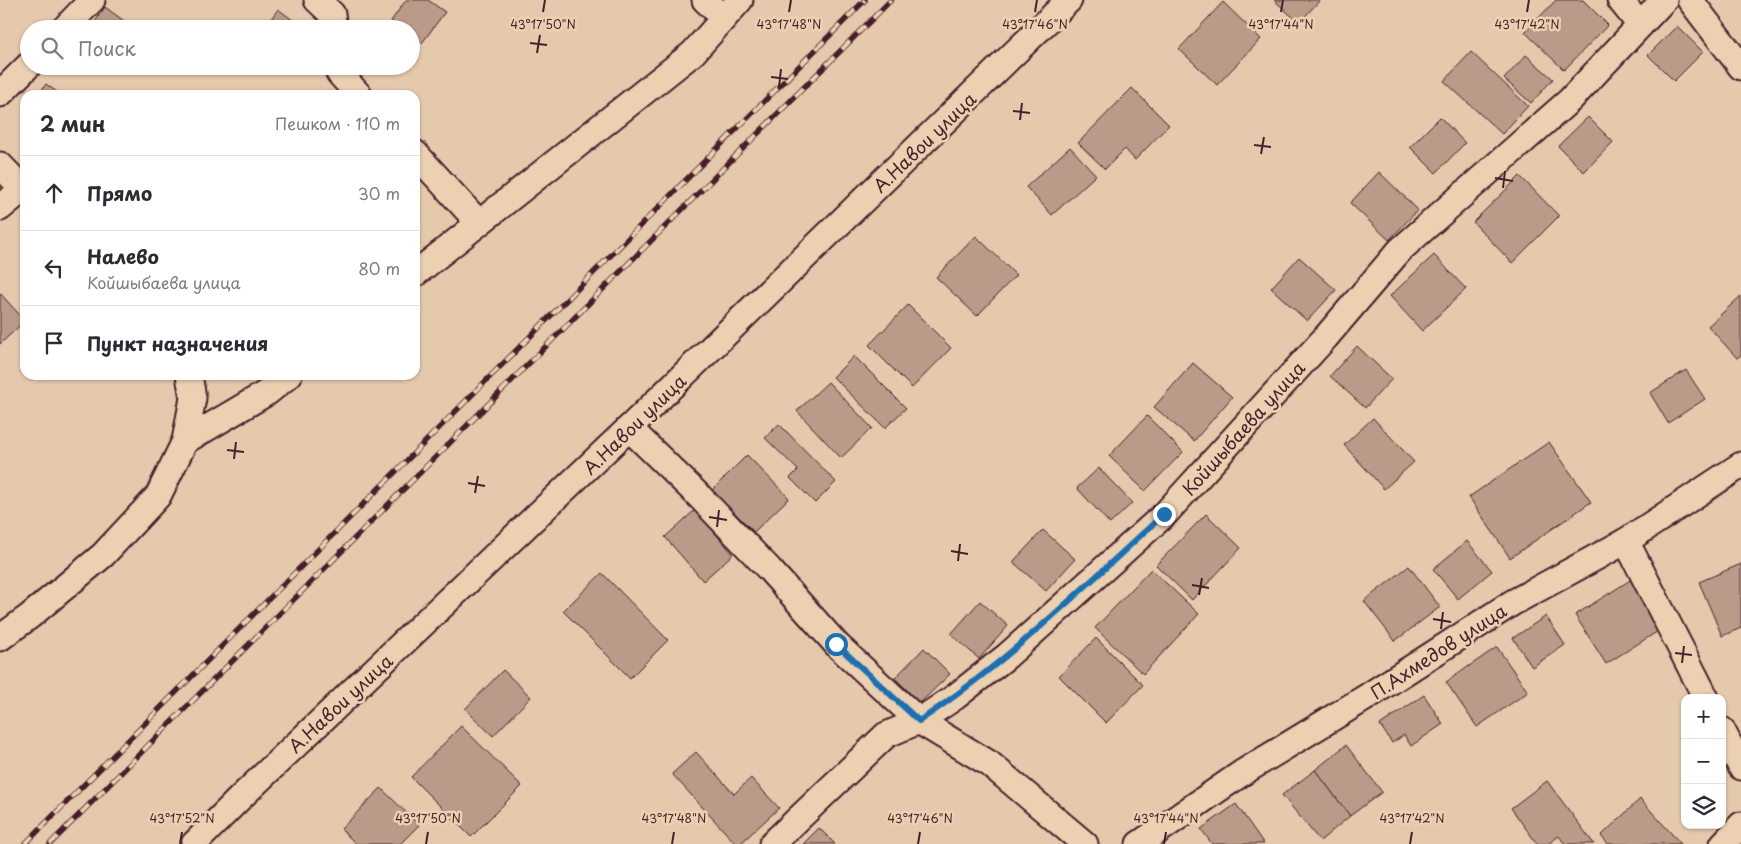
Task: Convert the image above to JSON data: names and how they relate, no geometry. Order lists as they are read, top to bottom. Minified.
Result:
{"streets":{"street":["А.Навои улица","Койшыбаева улица","П.Ахмедов улица"]},"page":{"search":"Поиск","heading":["2 мин","Пешком · 110 m"],"list":[["Прямо","30 m"],["Налево","Койшыбаева улица","80 m"],"Пункт назначения"],"map_buttons":["+","−"]},"coordinates":["43°17'50\"N","43°17'48\"N","43°17'46\"N","43°17'44\"N","43°17'42\"N","43°17'52\"N"]}
